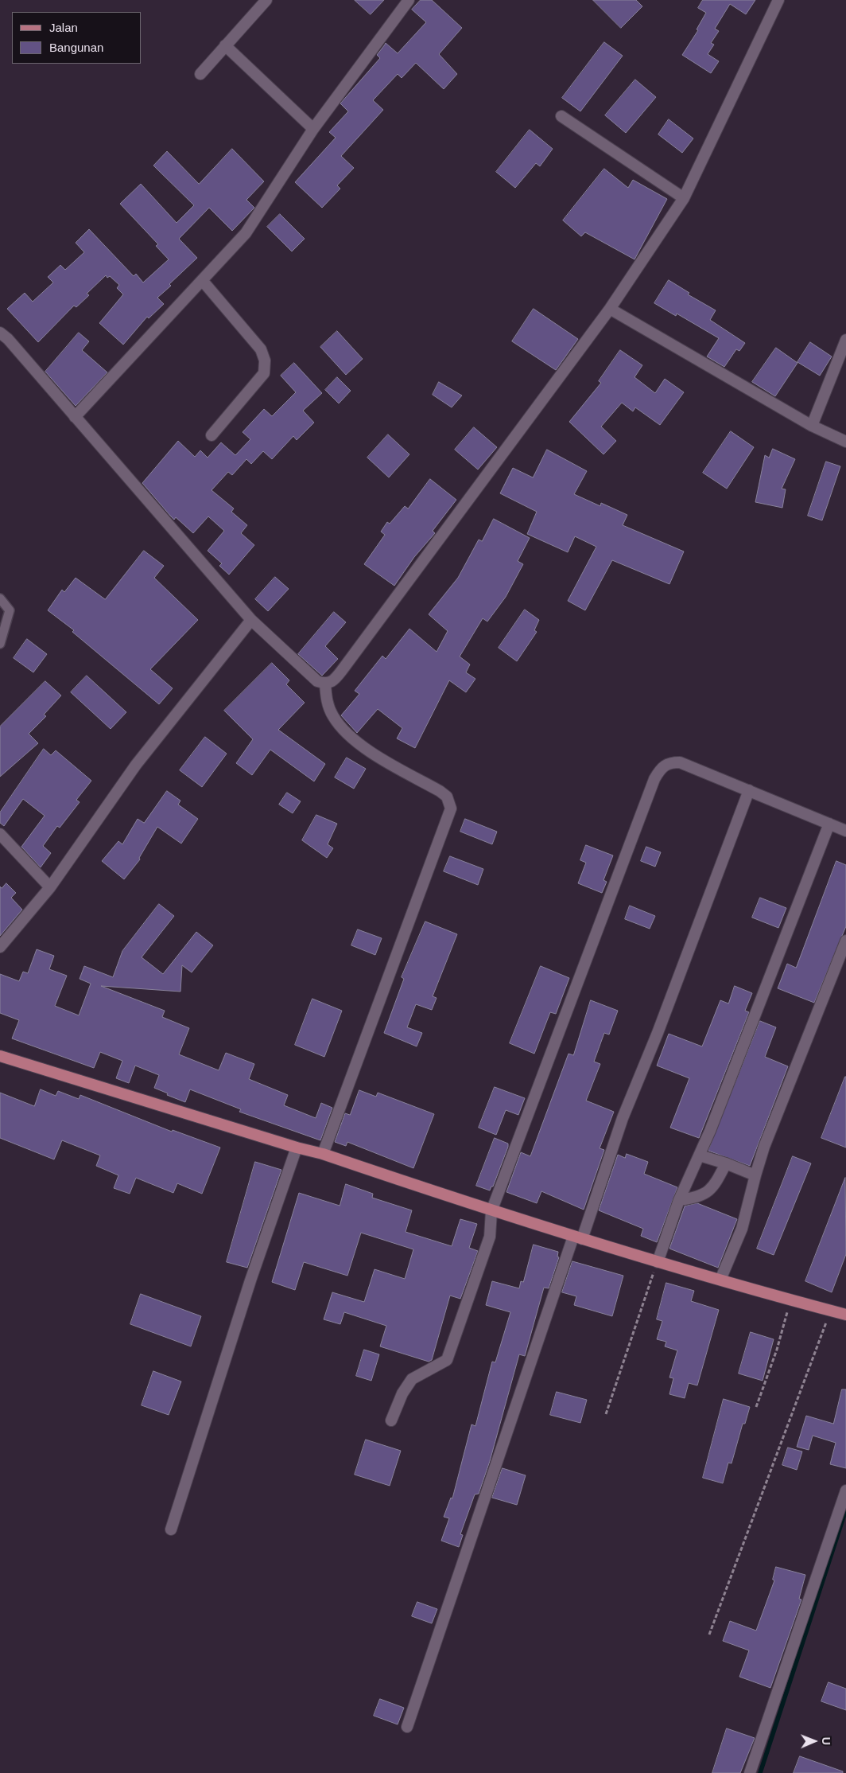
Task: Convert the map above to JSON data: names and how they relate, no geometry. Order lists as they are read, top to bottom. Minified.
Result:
{"legend":["Jalan","Bangunan"],"north":"right"}
